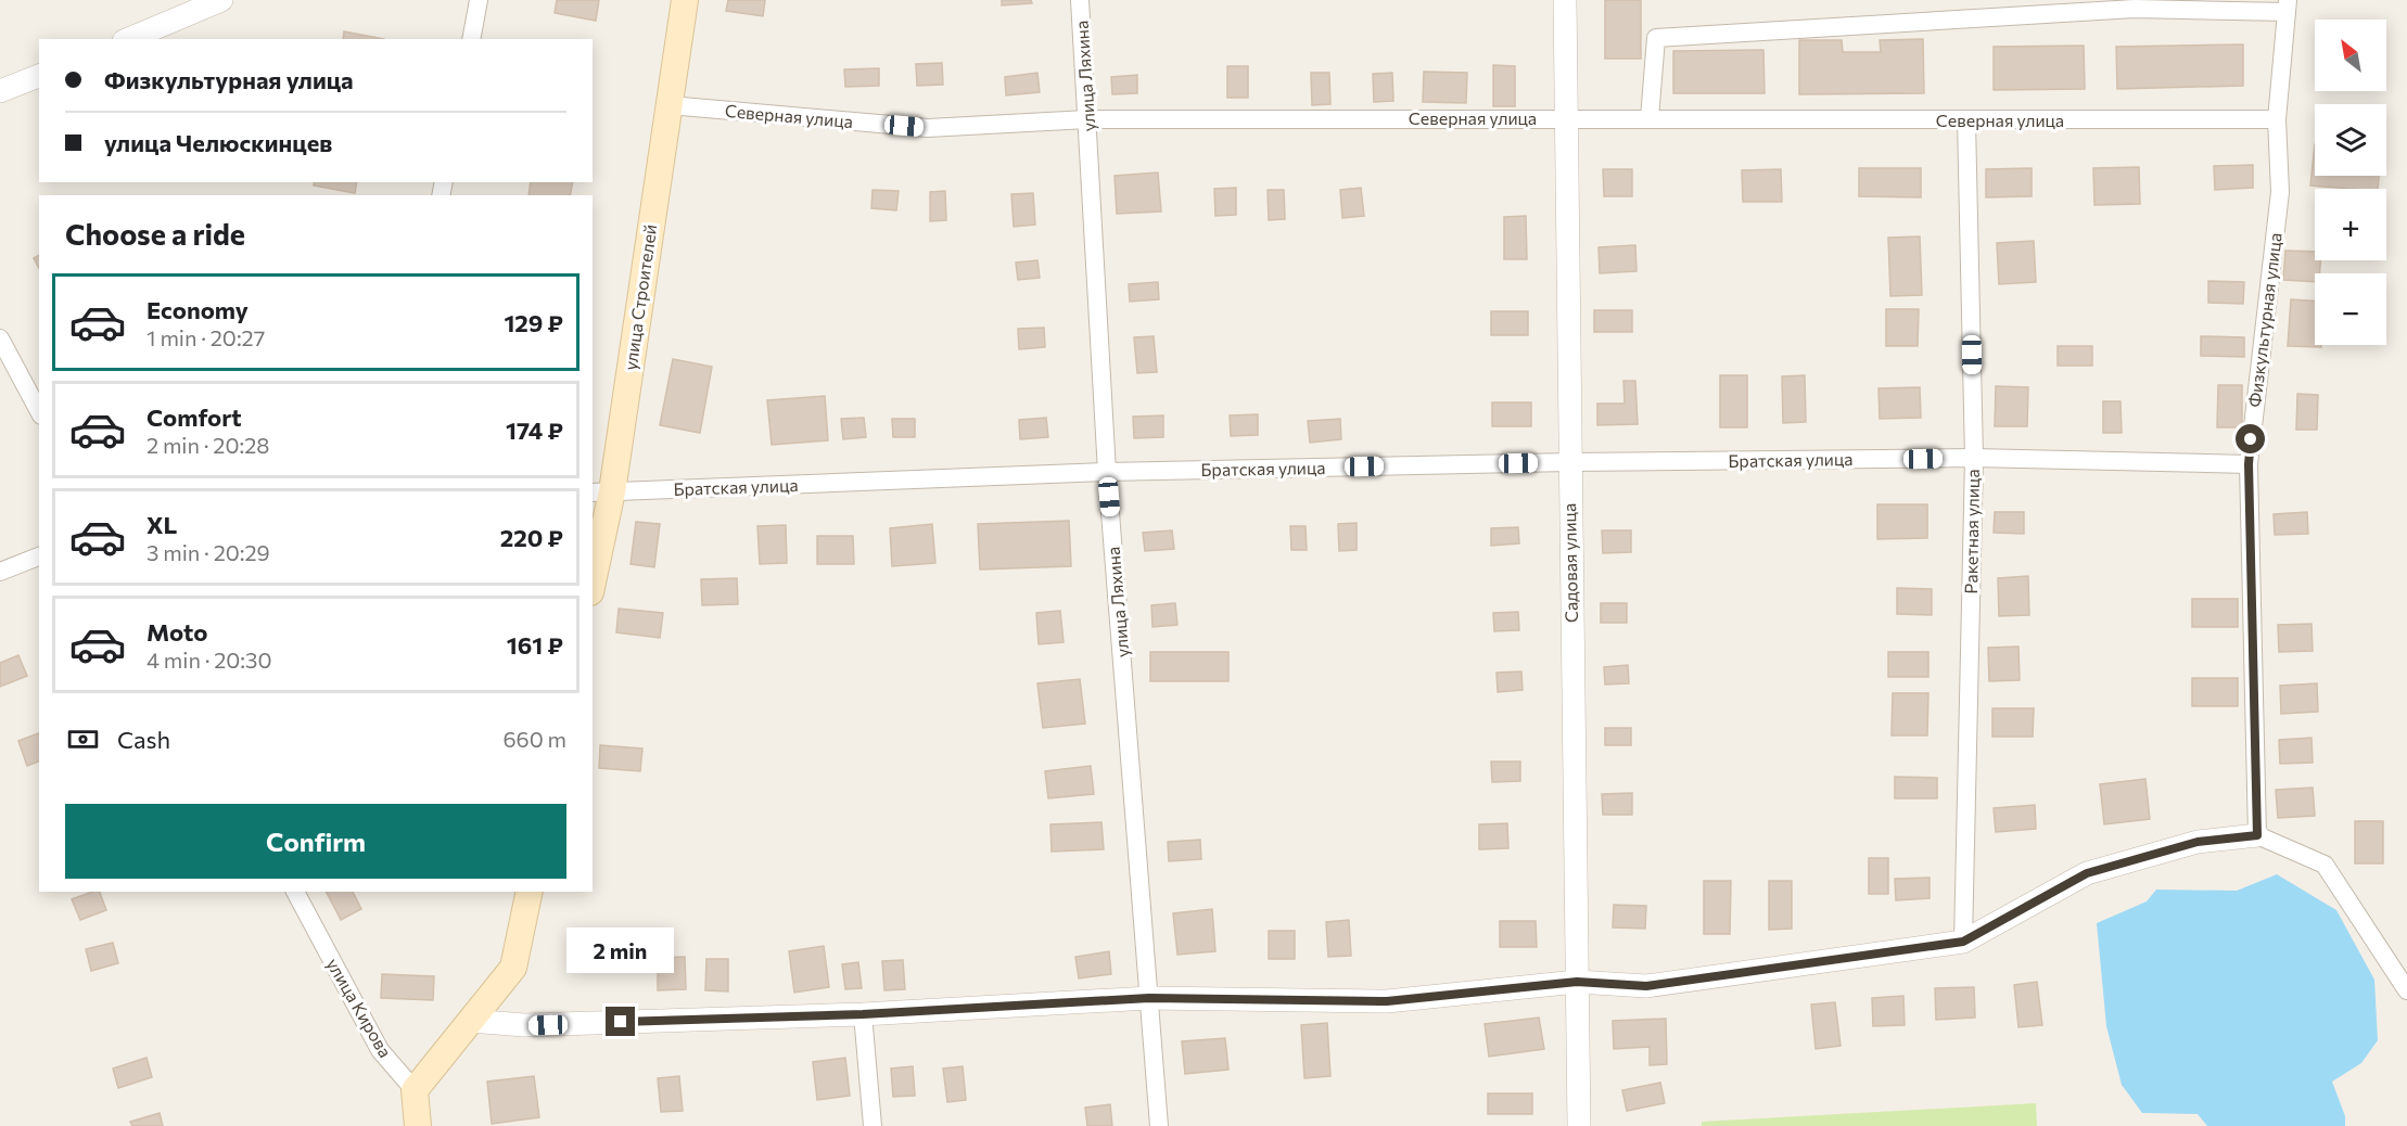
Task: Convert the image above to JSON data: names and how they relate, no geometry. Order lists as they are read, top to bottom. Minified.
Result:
{"streets":{"main road":["улица Строителей"],"street":["улица Ляхина","Северная улица","Физкультурная улица","Братская улица","Ракетная улица","Садовая улица","улица Кирова"]},"crossings":[["улица Ляхина","Северная улица"],["улица Ляхина","Братская улица"],["Северная улица","улица Строителей"],["Северная улица","Физкультурная улица"],["Северная улица","Ракетная улица"],["Северная улица","Садовая улица"],["улица Строителей","Братская улица"],["Физкультурная улица","Братская улица"],["Братская улица","Ракетная улица"],["Братская улица","Садовая улица"]],"north":"top left","page":{"map_buttons":["+","−"],"banner":["Физкультурная улица","улица Челюскинцев"],"heading":"Choose a ride","list":[{"name":"Economy","note":"1 min · 20:27","value":"129 ₽"},{"name":"Comfort","note":"2 min · 20:28","value":"174 ₽"},{"name":"XL","note":"3 min · 20:29","value":"220 ₽"},{"name":"Moto","note":"4 min · 20:30","value":"161 ₽"}],"pay":["Cash","660 m"],"buttons":"Confirm","bubble":"2 min"}}
